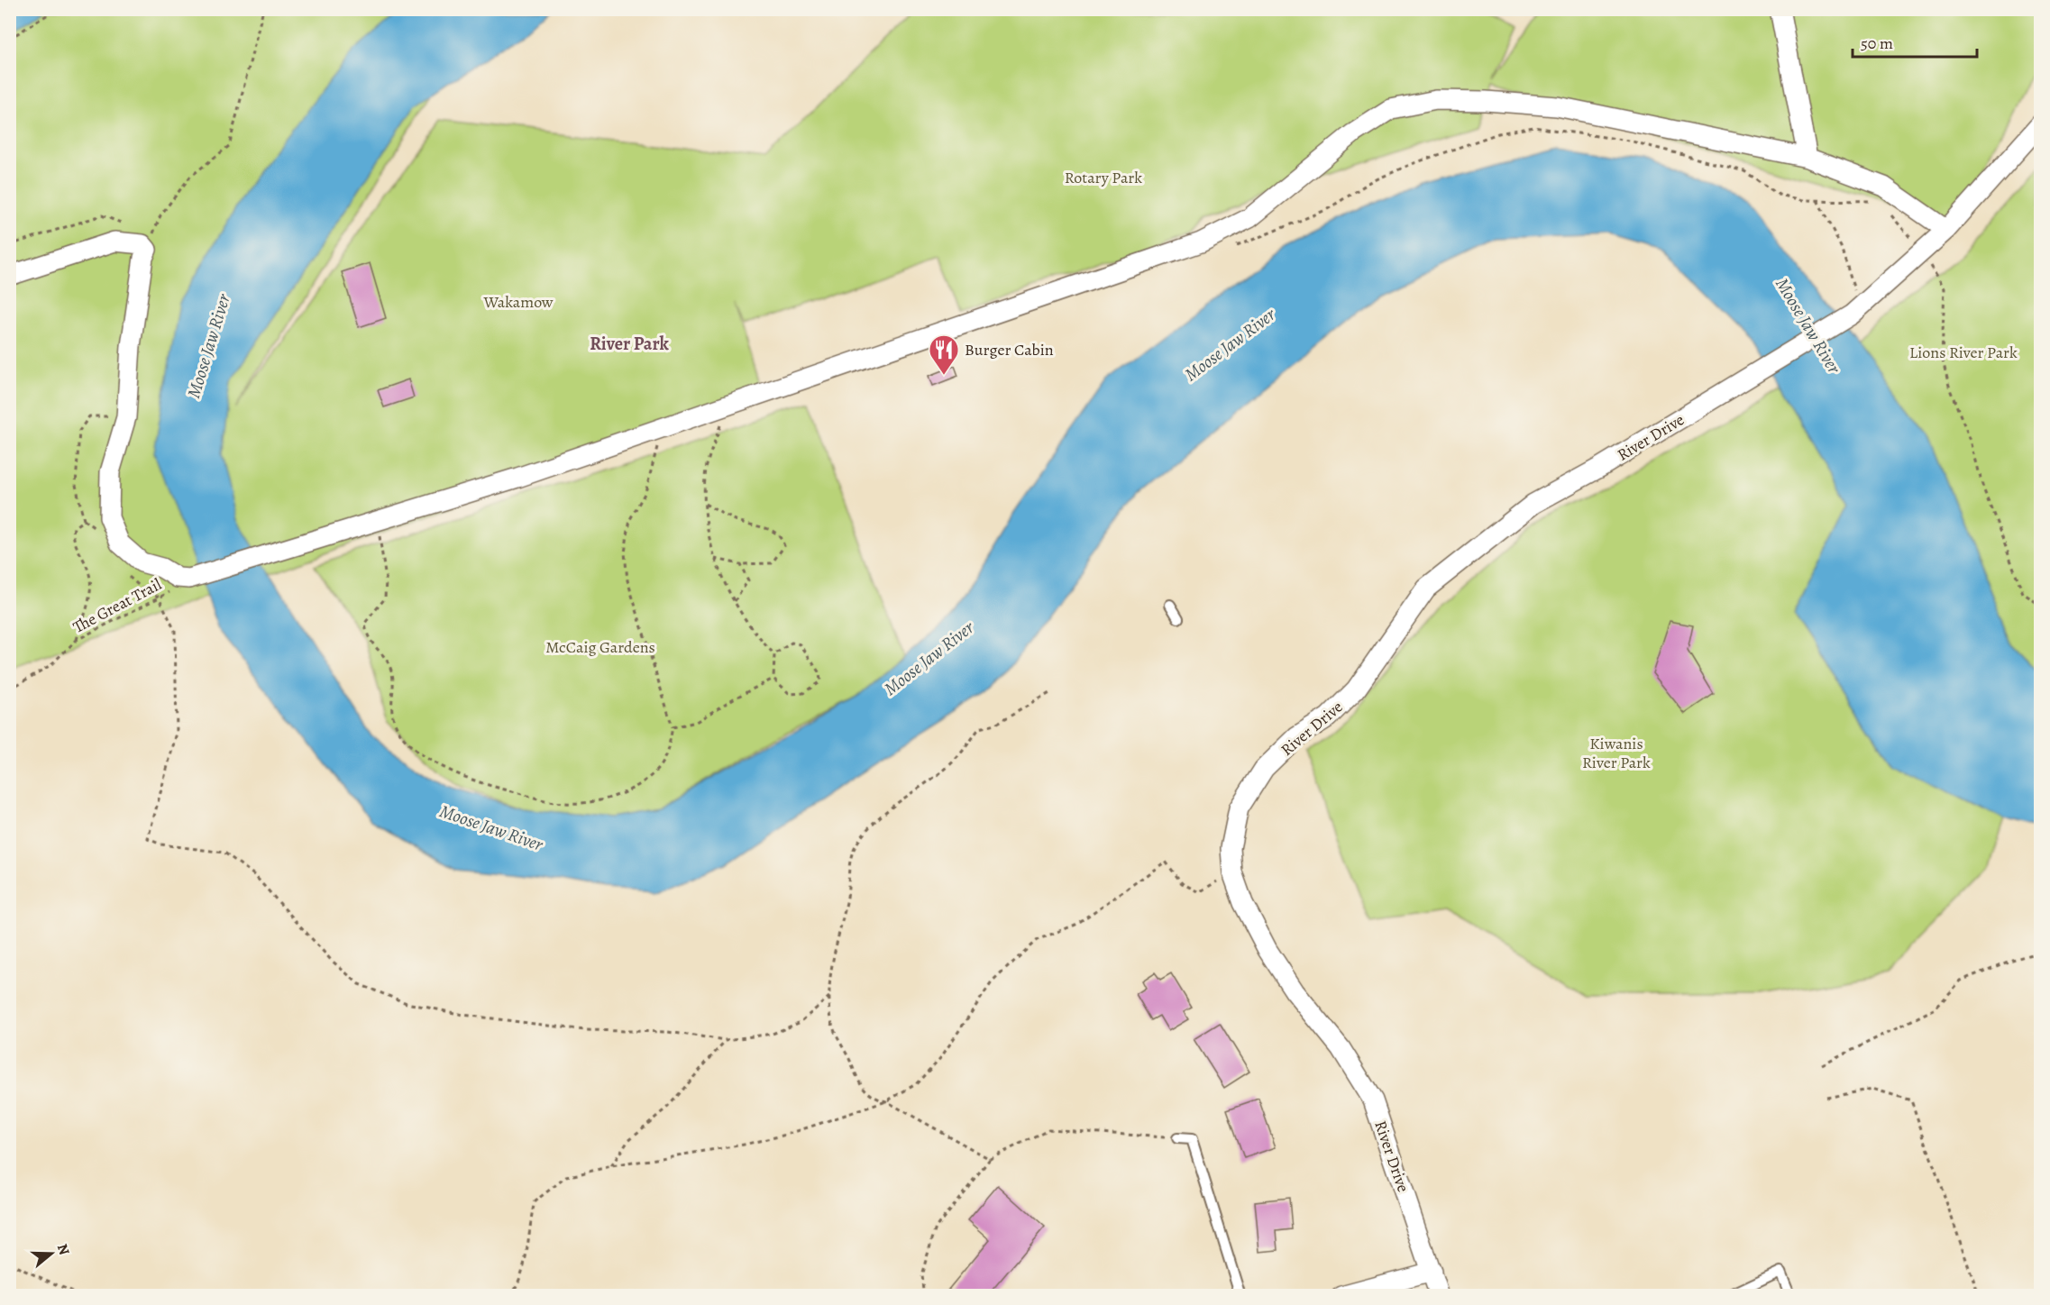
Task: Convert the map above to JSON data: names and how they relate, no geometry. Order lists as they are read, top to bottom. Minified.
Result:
{"streets":{"street":["River Drive"],"path":["The Great Trail"]},"districts":["River Park"],"water":["Moose Jaw River"],"parks":["Rotary Park","Wakamow","Lions River Park","McCaig Gardens","Kiwanis River Park"],"places":{"restaurant":["Burger Cabin"]},"scale_bar":"50 m","north":"right"}
